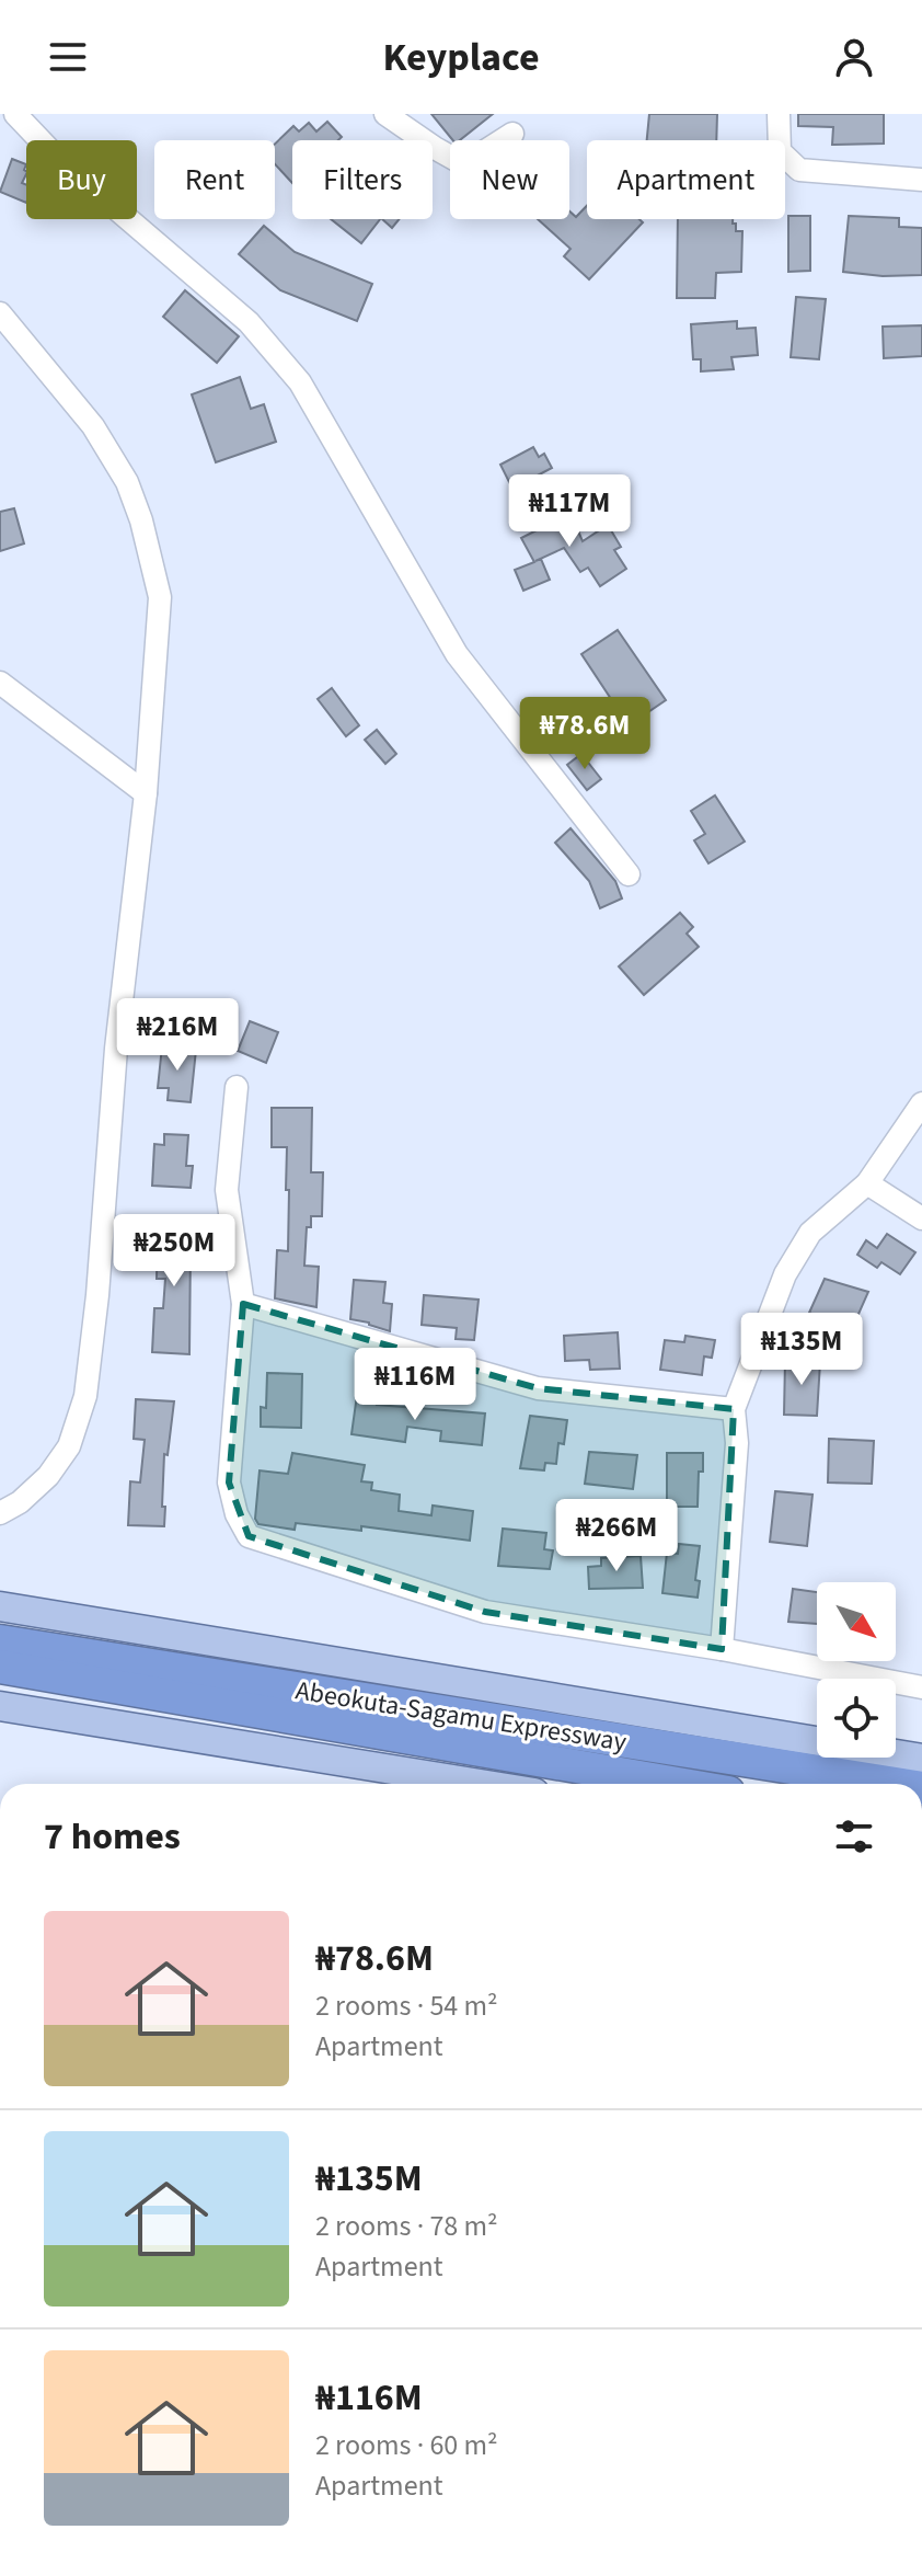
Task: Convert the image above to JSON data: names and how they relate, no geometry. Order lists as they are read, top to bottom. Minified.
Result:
{"streets":{"highway":["Abeokuta-Sagamu Expressway"]},"north":"bottom right","page":{"header":"Keyplace","chip":["Buy","Rent","Filters","New","Apartment"],"price":["₦117M","₦78.6M","₦216M","₦250M","₦135M","₦116M","₦266M"],"heading":"7 homes","list":[{"name":"₦78.6M","note":"2 rooms · 54 m² · Apartment"},{"name":"₦135M","note":"2 rooms · 78 m² · Apartment"},{"name":"₦116M","note":"2 rooms · 60 m² · Apartment"}]}}
